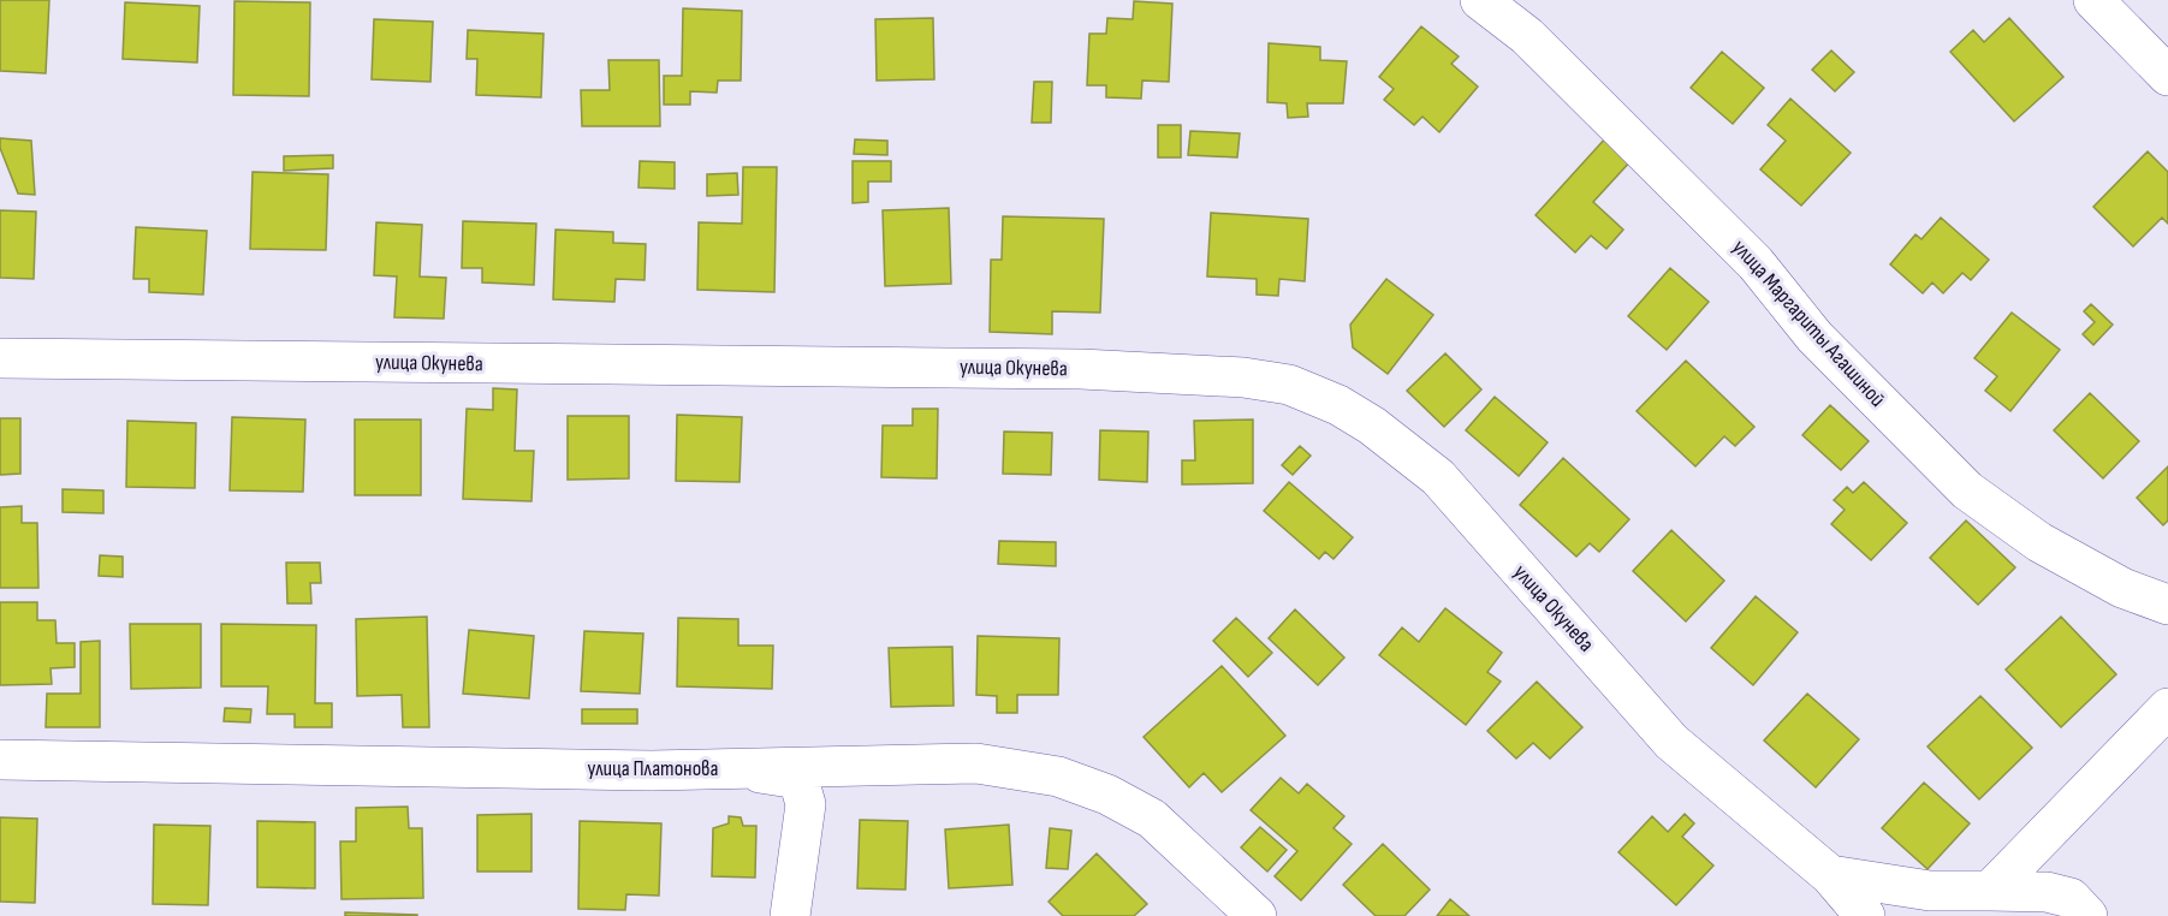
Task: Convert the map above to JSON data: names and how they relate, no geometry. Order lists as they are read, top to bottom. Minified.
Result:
{"streets":{"street":["улица Маргариты Агашиной","улица Окунева","улица Платонова"]}}
